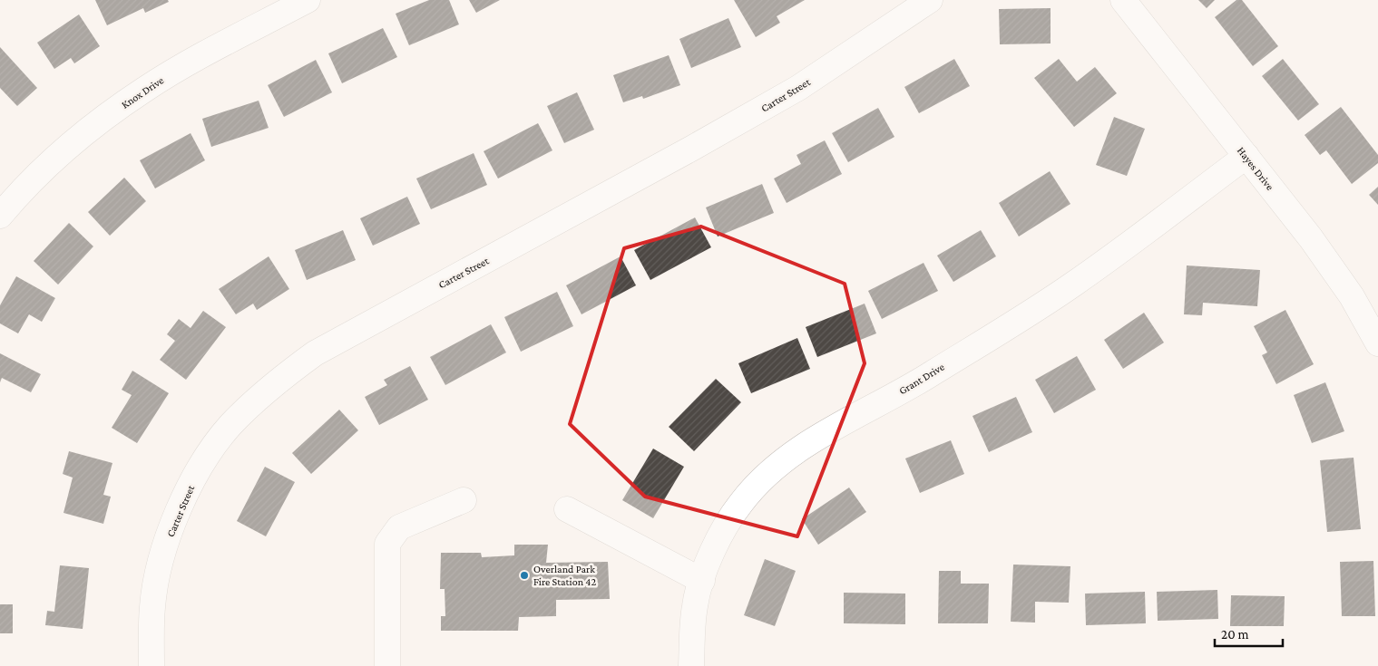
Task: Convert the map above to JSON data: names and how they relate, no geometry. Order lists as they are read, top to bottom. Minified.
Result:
{"streets":{"street":["Knox Drive","Carter Street","Hayes Drive","Grant Drive"]},"crossings":[["Hayes Drive","Grant Drive"]],"places":["Overland Park Fire Station 42"],"scale_bar":"20 m"}
